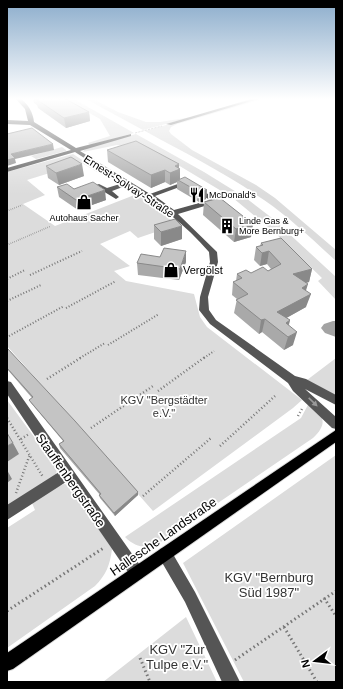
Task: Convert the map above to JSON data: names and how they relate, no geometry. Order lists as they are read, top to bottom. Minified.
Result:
{"streets":{"main road":["Hallesche Landstraße"],"street":["Ernest-Solvay-Straße","Stauffenbergstraße"]},"crossings":[["Stauffenbergstraße","Hallesche Landstraße"]],"parks":["KGV \"Bergstädter e.V.\"","KGV \"Bernburg Süd 1987\"","KGV \"Zur Tulpe e.V.\""],"places":{"restaurant":["McDonald's"],"shop":["Autohaus Sacher","Vergölst"],"building":["Linde Gas & More Bernburg+"]},"north":"left"}
